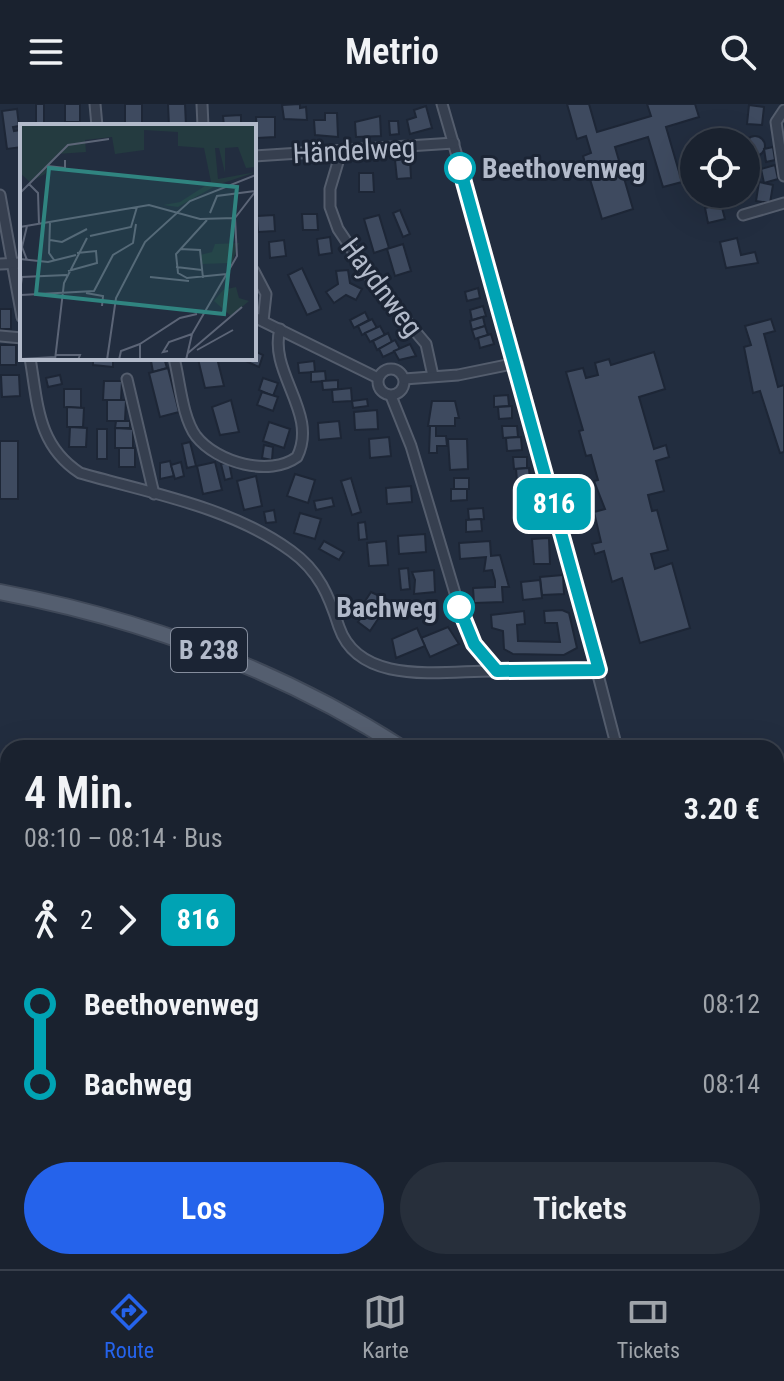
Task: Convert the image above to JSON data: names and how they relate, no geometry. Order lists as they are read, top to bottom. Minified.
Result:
{"streets":{"main road":["B 238"],"street":["Händelweg","Haydnweg"]},"crossings":[["Händelweg","Haydnweg"]],"places":["Beethovenweg","Bachweg"],"lines":["bus line 816"],"page":{"header":"Metrio","on_map":"816","heading":["4 Min.","08:10 – 08:14 · Bus","3.20 €"],"legs":["2","816"],"list":[{"name":"Beethovenweg","value":"08:12"},{"name":"Bachweg","value":"08:14"}],"buttons":["Los","Tickets"],"tabs":["Route","Karte","Tickets"]}}
